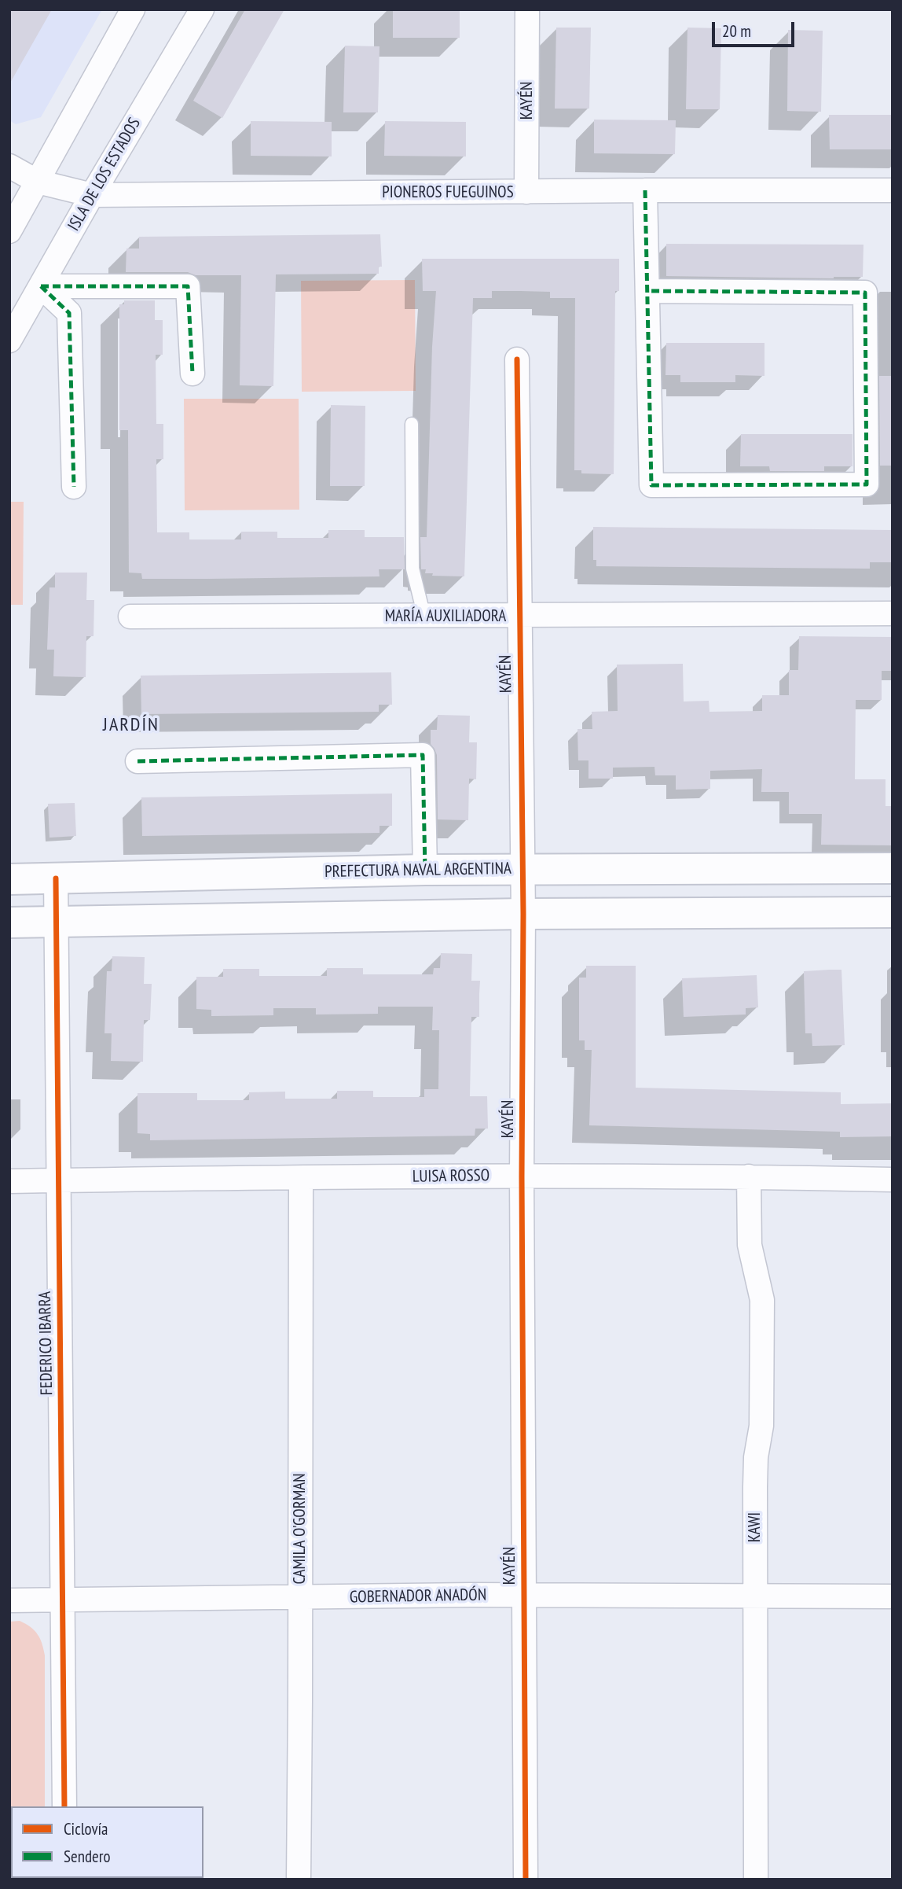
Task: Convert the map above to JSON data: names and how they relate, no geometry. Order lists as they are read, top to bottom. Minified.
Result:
{"streets":{"main road":["PREFECTURA NAVAL ARGENTINA"],"street":["KAYÉN","ISLA DE LOS ESTADOS","PIONEROS FUEGUINOS","MARÍA AUXILIADORA","LUISA ROSSO","FEDERICO IBARRA","KAWI","CAMILA O'GORMAN","GOBERNADOR ANADÓN"]},"crossings":[["KAYÉN","PIONEROS FUEGUINOS"],["KAYÉN","MARÍA AUXILIADORA"],["KAYÉN","PREFECTURA NAVAL ARGENTINA"],["KAYÉN","LUISA ROSSO"],["KAYÉN","GOBERNADOR ANADÓN"],["ISLA DE LOS ESTADOS","PIONEROS FUEGUINOS"],["PREFECTURA NAVAL ARGENTINA","FEDERICO IBARRA"],["LUISA ROSSO","FEDERICO IBARRA"],["LUISA ROSSO","KAWI"],["LUISA ROSSO","CAMILA O'GORMAN"],["FEDERICO IBARRA","GOBERNADOR ANADÓN"],["KAWI","GOBERNADOR ANADÓN"],["CAMILA O'GORMAN","GOBERNADOR ANADÓN"]],"districts":["JARDÍN"],"legend":["Ciclovía","Sendero"],"scale_bar":"20 m"}
